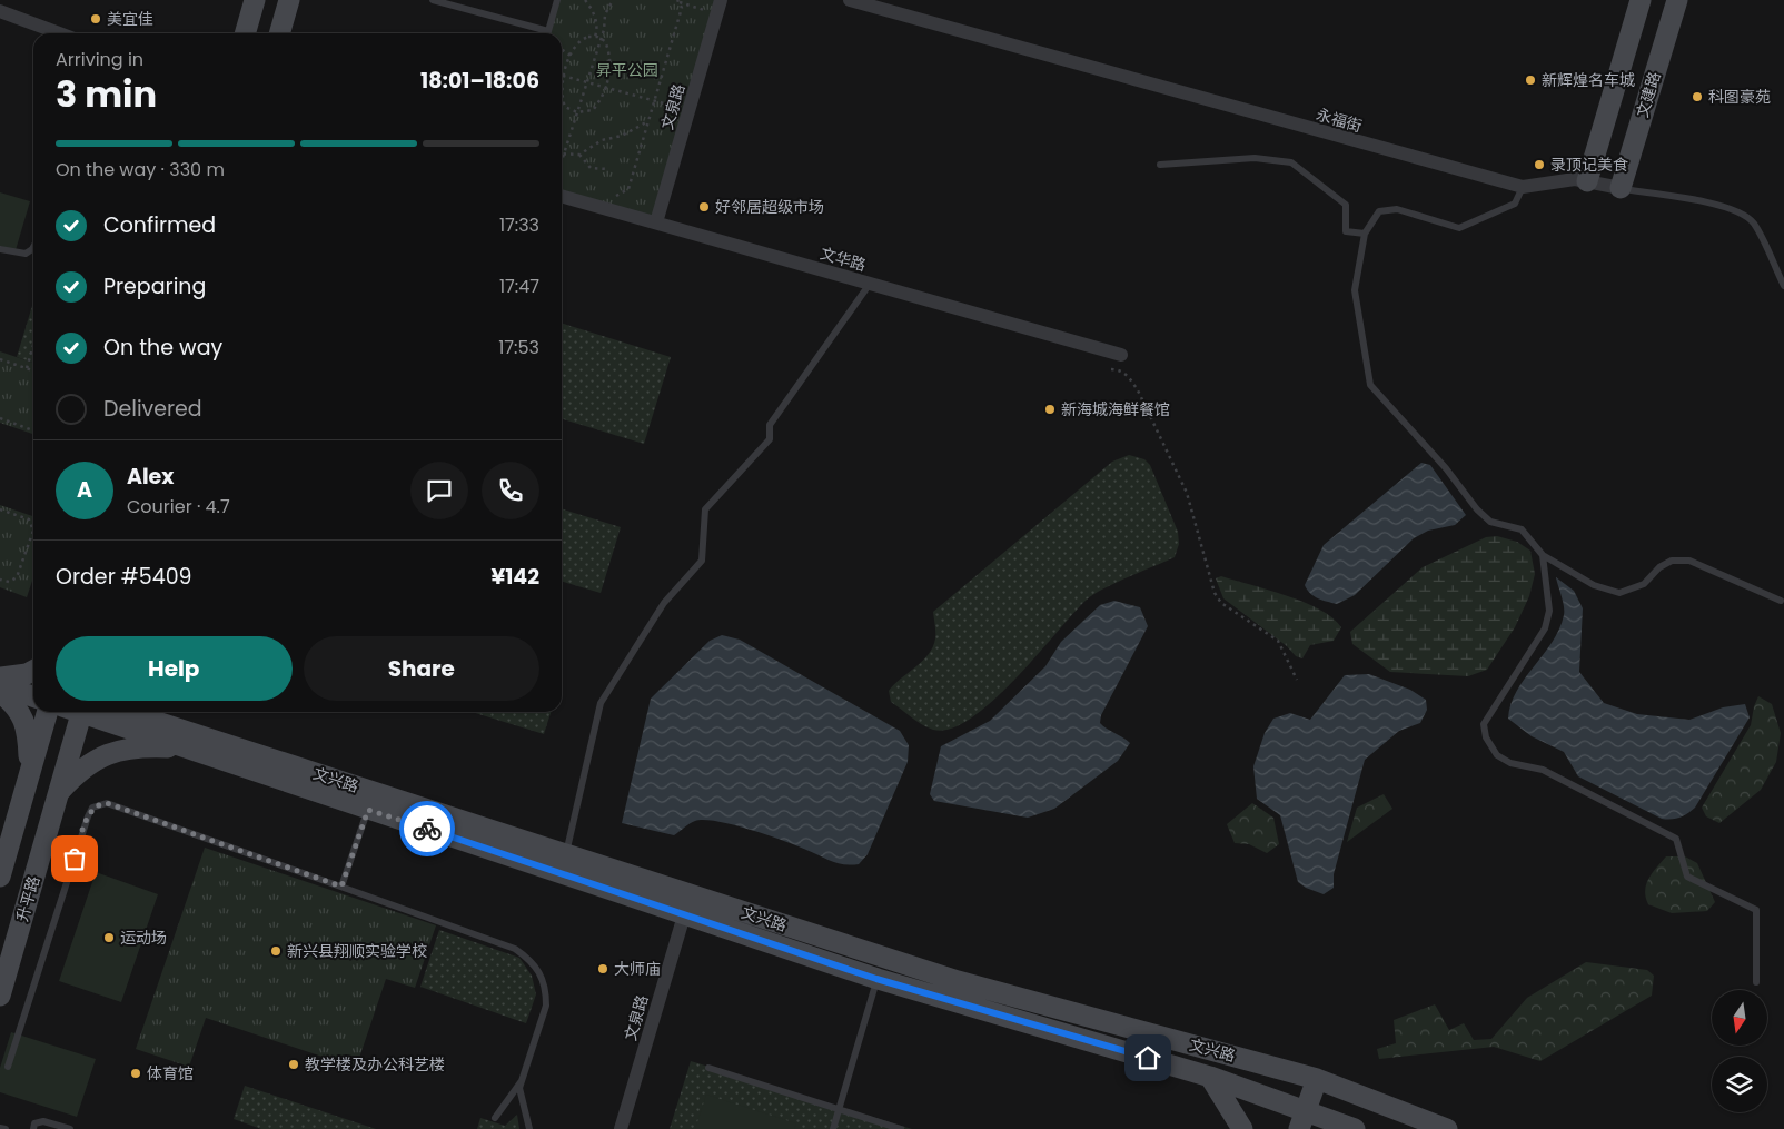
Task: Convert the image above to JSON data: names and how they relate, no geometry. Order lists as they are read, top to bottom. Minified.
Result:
{"streets":{"street":["文建路","文泉路","永福街","文华路","文兴路","升平路"]},"crossings":[["文建路","永福街"],["文泉路","文华路"],["文泉路","文兴路"]],"parks":["昇平公园"],"places":["美宜佳","新辉煌名车城","科图豪苑","录顶记美食","好邻居超级市场","新海城海鲜餐馆","运动场","新兴县翔顺实验学校","大师庙","教学楼及办公科艺楼","体育馆"],"north":"bottom","page":{"heading":["3 min","Arriving in","18:01–18:06"],"panel":["Alex","Courier · 4.7","Order #5409","¥142"],"bar":"On the way · 330 m","list":[["Confirmed","17:33"],["Preparing","17:47"],["On the way","17:53"],"Delivered"],"round":"A","buttons":["Help","Share"]}}
